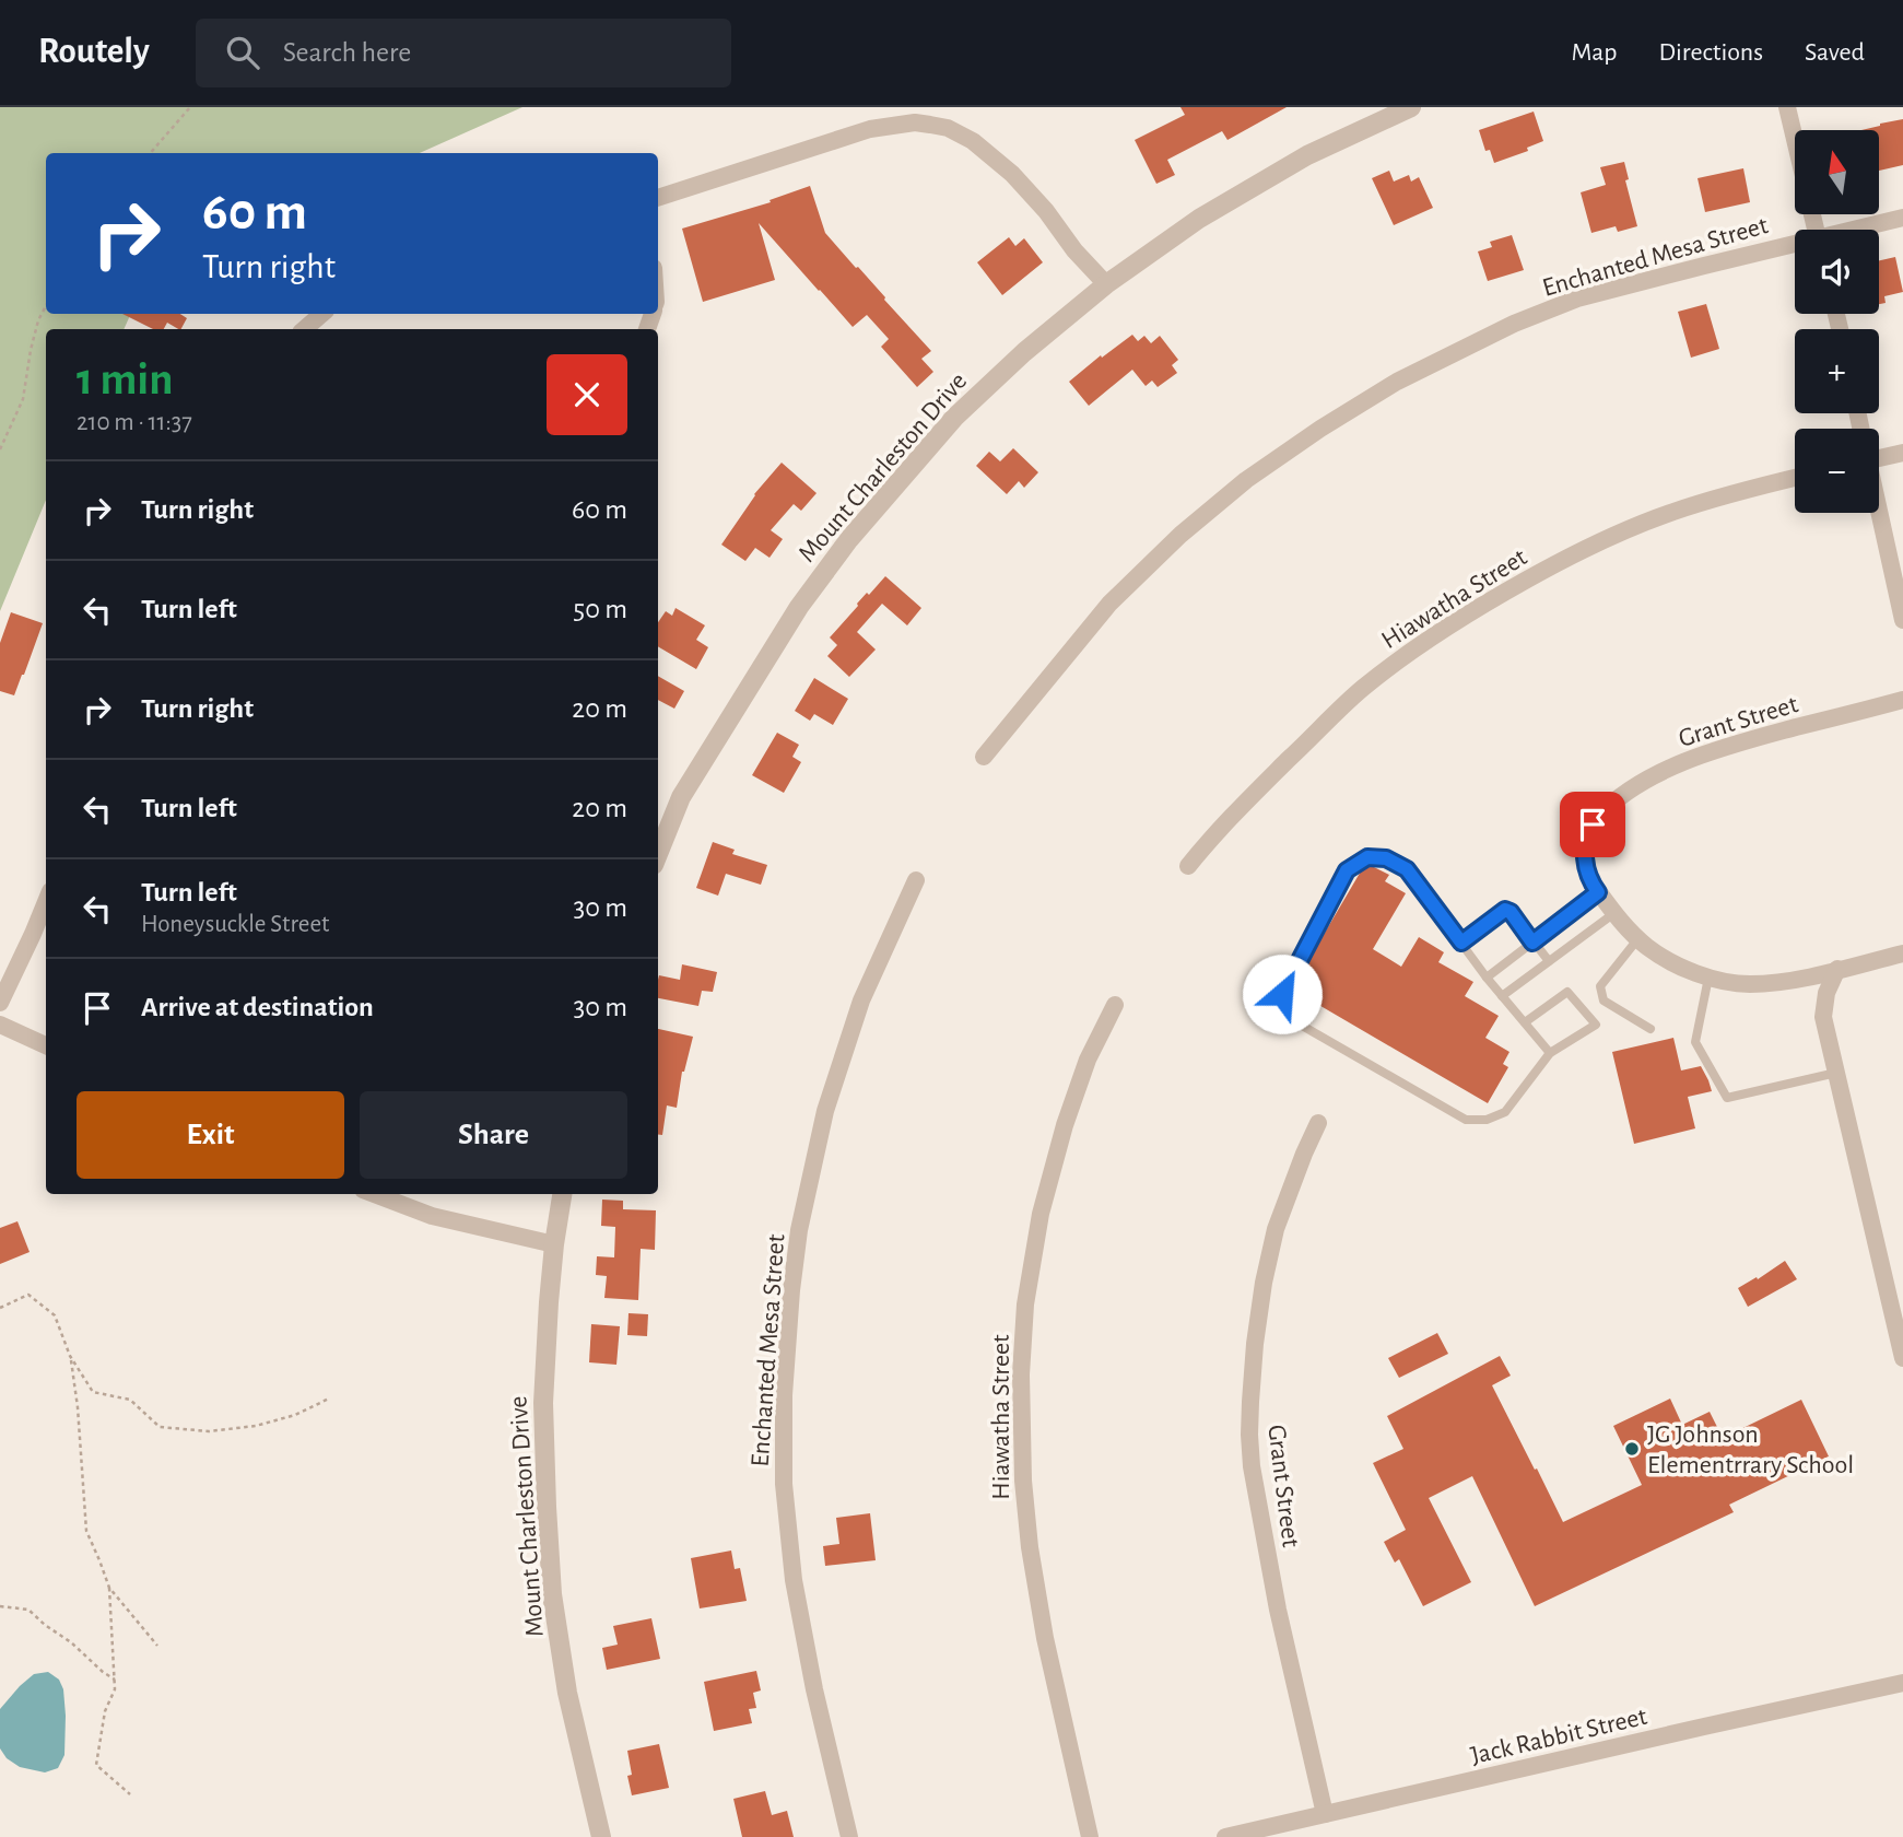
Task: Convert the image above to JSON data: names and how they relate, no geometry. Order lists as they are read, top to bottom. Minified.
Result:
{"streets":{"street":["Enchanted Mesa Street","Mount Charleston Drive","Hiawatha Street","Grant Street","Jack Rabbit Street"]},"crossings":[["Grant Street","Jack Rabbit Street"]],"places":["JG Johnson Elementrrary School"],"north":"top","page":{"header":"Routely","search":"Search here","nav":["Map","Directions","Saved"],"map_buttons":["+","−"],"turn":["60 m","Turn right"],"heading":["1 min","210 m · 11:37"],"list":[{"name":"Turn right","value":"60 m"},{"name":"Turn left","value":"50 m"},{"name":"Turn right","value":"20 m"},{"name":"Turn left","value":"20 m"},{"name":"Turn left","note":"Honeysuckle Street","value":"30 m"},{"name":"Arrive at destination","value":"30 m"}],"buttons":["Exit","Share"]}}
